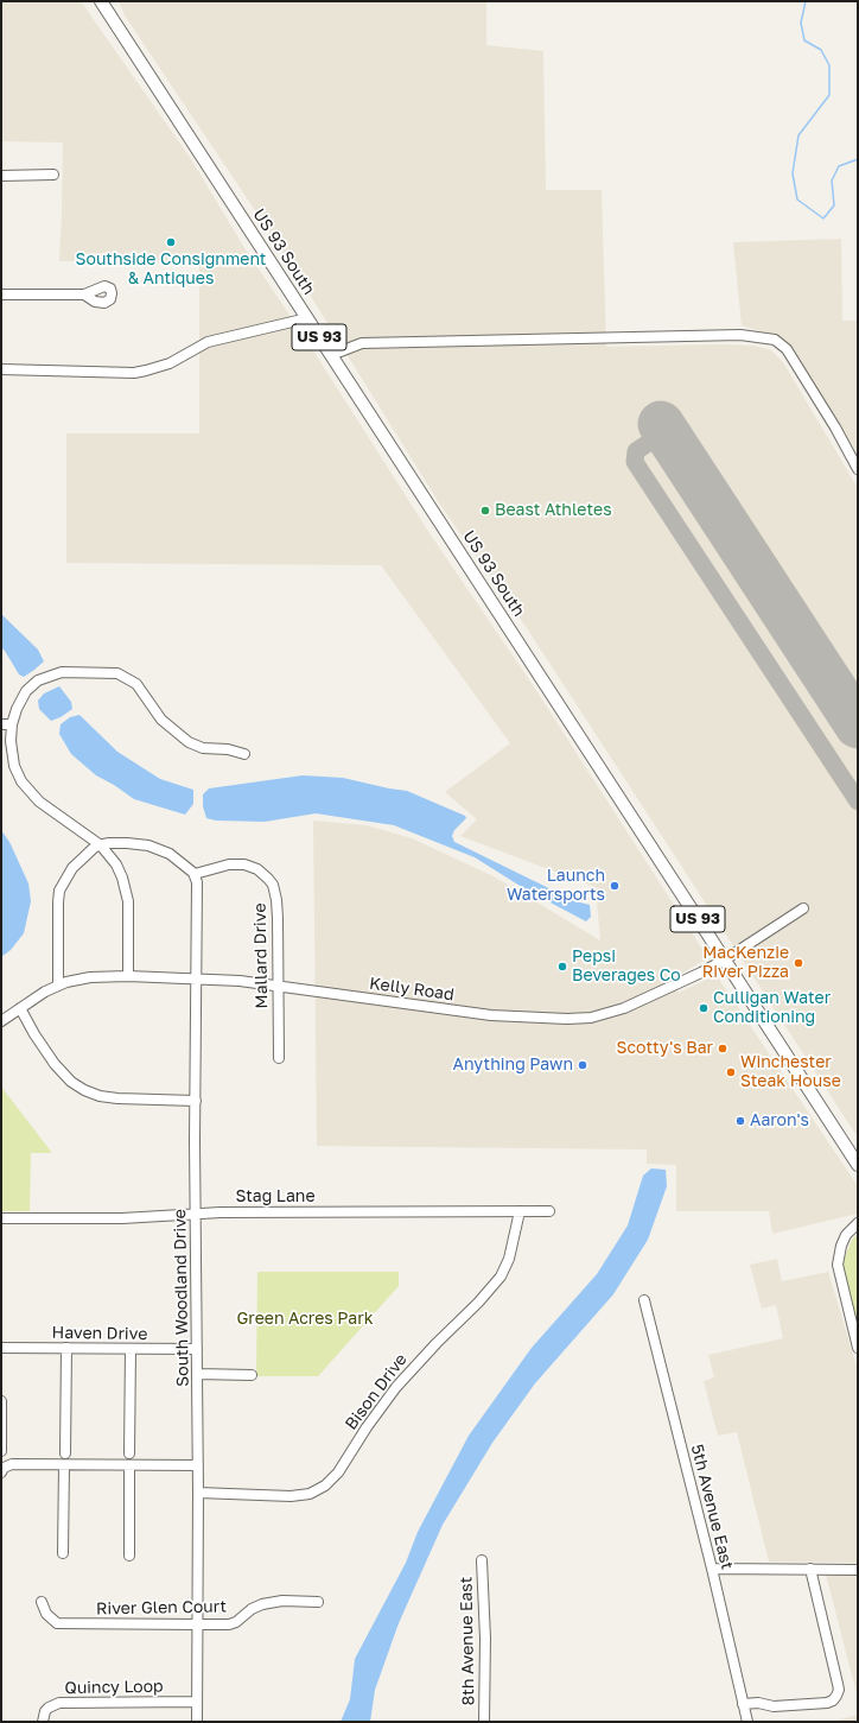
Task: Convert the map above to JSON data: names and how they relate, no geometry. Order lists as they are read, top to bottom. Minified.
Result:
{"streets":{"main road":["US 93 South","US 93"],"street":["Mallard Drive","Kelly Road","Stag Lane","South Woodland Drive","Haven Drive","Bison Drive","5th Avenue East","River Glen Court","8th Avenue East","Quincy Loop"]},"crossings":[["US 93 South","Kelly Road"],["Mallard Drive","Kelly Road"],["Mallard Drive","South Woodland Drive"],["Kelly Road","South Woodland Drive"],["Stag Lane","South Woodland Drive"],["Stag Lane","Bison Drive"],["South Woodland Drive","Haven Drive"],["South Woodland Drive","Bison Drive"],["South Woodland Drive","River Glen Court"],["South Woodland Drive","Quincy Loop"]],"parks":["Green Acres Park"],"places":["Southside Consignment & Antiques","Beast Athletes","Launch Watersports","MacKenzie River Pizza","Pepsi Beverages Co","Culligan Water Conditioning","Scotty's Bar","Anything Pawn","Winchester Steak House","Aaron's"]}
